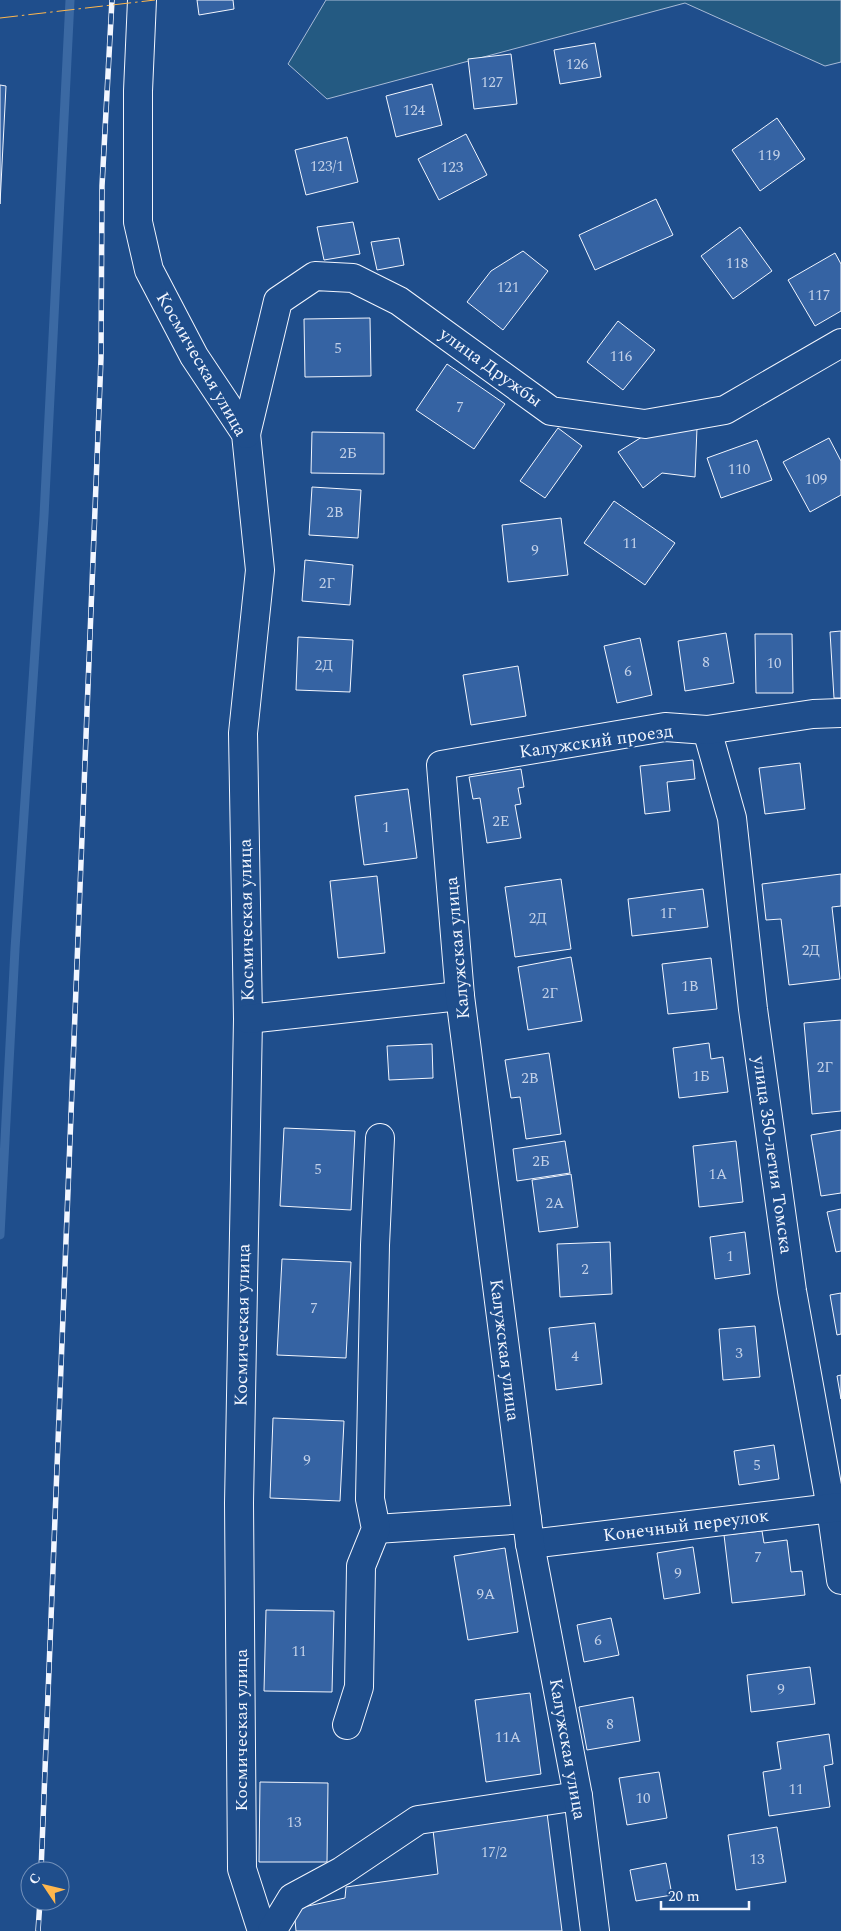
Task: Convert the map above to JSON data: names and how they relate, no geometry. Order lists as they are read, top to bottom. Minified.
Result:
{"streets":{"street":["Космическая улица","улица Дружбы","Калужский проезд","Калужская улица","улица 350-летия Томска","Конечный переулок"]},"crossings":[["Космическая улица","улица Дружбы"],["Калужский проезд","Калужская улица"],["Калужский проезд","улица 350-летия Томска"],["Калужская улица","Конечный переулок"],["улица 350-летия Томска","Конечный переулок"]],"house_numbers":["126","127","124","119","123/1","123","118","121","117","5","116","7","2Б","110","109","2В","11","9","2Г","8","10","2Д","6","2Е","1","1Г","2Д","2Д","1В","2Г","2Г","1Б","2В","2Б","5","1А","2А","1","2","7","3","4","9","5","7","9","9А","6","11","9","8","11А","11","10","13","17/2","13"],"scale_bar":"20 m","north":"top left"}
